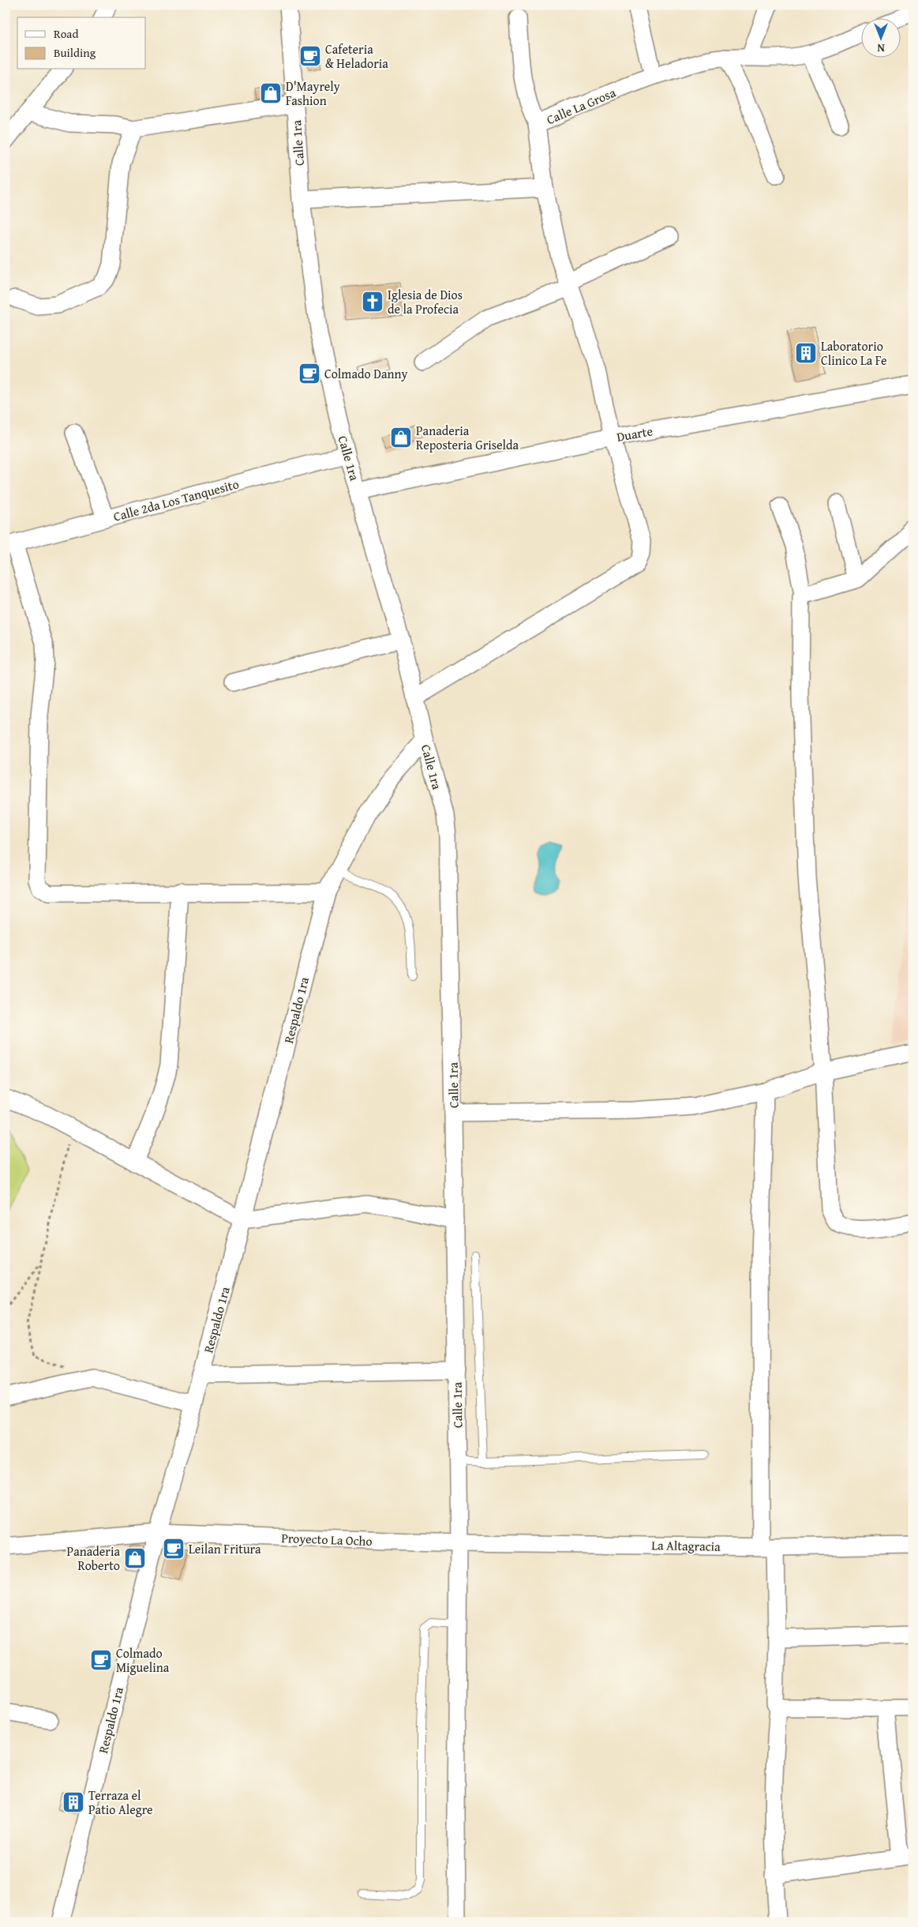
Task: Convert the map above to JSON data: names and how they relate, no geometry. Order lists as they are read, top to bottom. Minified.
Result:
{"streets":{"street":["Calle La Grosa","Calle 1ra","Duarte","Calle 2da Los Tanquesito","Respaldo 1ra","Proyecto La Ocho","La Altagracia"]},"crossings":[["Calle La Grosa","Calle 1ra"],["Calle La Grosa","Duarte"],["Calle 1ra","Duarte"],["Calle 1ra","Calle 2da Los Tanquesito"],["Calle 1ra","Respaldo 1ra"],["Calle 1ra","Proyecto La Ocho"],["Calle 1ra","La Altagracia"],["Respaldo 1ra","Proyecto La Ocho"],["Proyecto La Ocho","La Altagracia"]],"places":{"cafe":["Cafeteria & Heladoria","Colmado Danny","Leilan Fritura","Colmado Miguelina"],"shop":["D'Mayrely Fashion","Panaderia Reposteria Griselda","Panaderia Roberto"],"church":["Iglesia de Dios de la Profecia"],"building":["Laboratorio Clinico La Fe","Terraza el Patio Alegre"]},"legend":["Road","Building"],"north":"bottom"}
